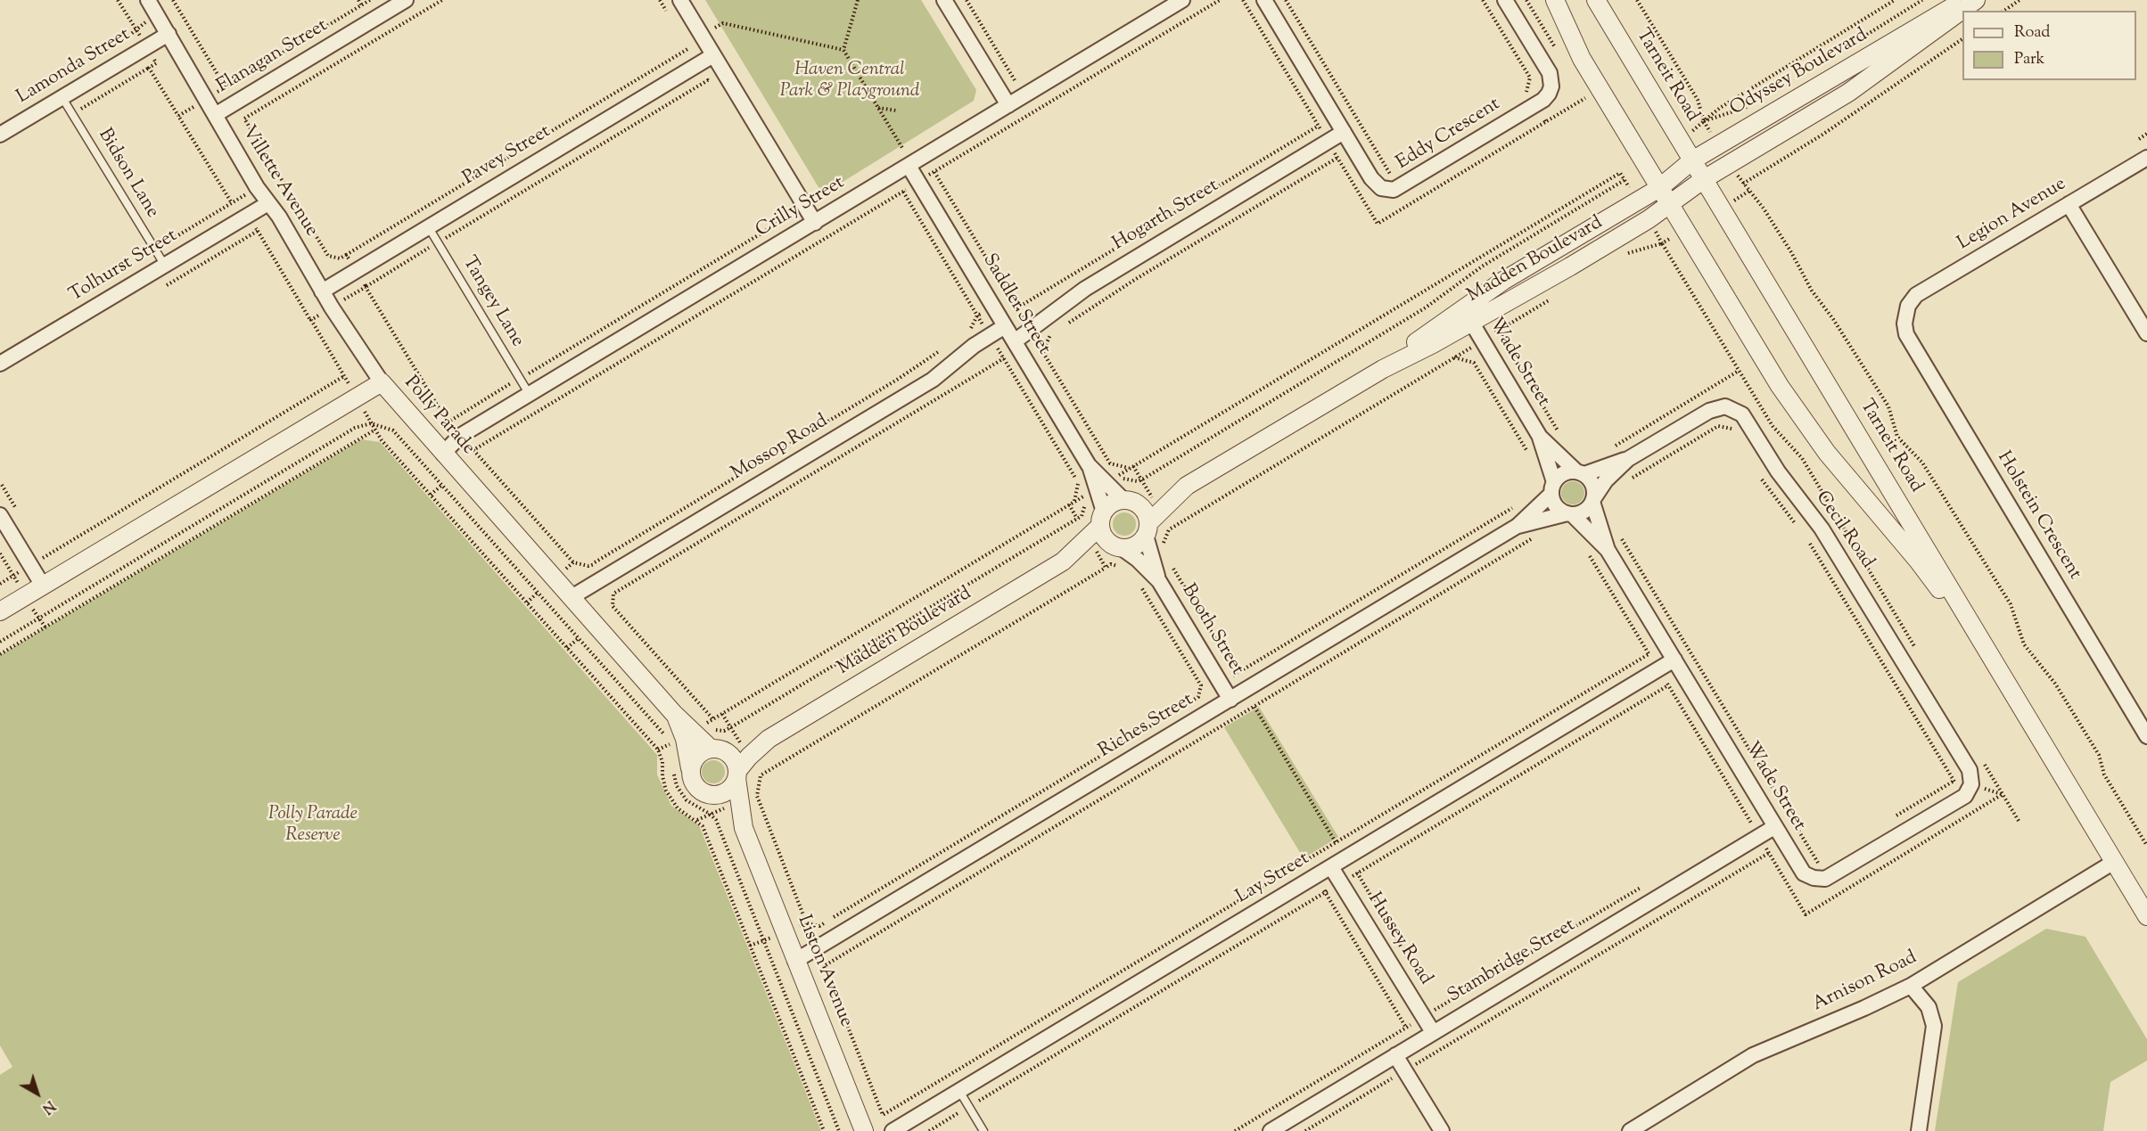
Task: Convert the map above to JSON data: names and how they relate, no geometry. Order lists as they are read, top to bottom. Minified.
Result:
{"streets":{"street":["Flanagan Street","Lamonda Street","Odyssey Boulevard","Tarneit Road","Eddy Crescent","Pavey Street","Villette Avenue","Crilly Street","Legion Avenue","Hogarth Street","Madden Boulevard","Tolhurst Street","Saddler Street","Wade Street","Polly Parade","Mossop Road","Holstein Crescent","Cecil Road","Booth Street","Riches Street","Lay Street","Hussey Road","Stambridge Street","Liston Avenue","Arnison Road"],"lane":["Bidson Lane","Tangey Lane"]},"crossings":[["Flanagan Street","Villette Avenue"],["Lamonda Street","Bidson Lane"],["Lamonda Street","Villette Avenue"],["Odyssey Boulevard","Tarneit Road"],["Odyssey Boulevard","Madden Boulevard"],["Tarneit Road","Madden Boulevard"],["Tarneit Road","Arnison Road"],["Eddy Crescent","Hogarth Street"],["Pavey Street","Villette Avenue"],["Pavey Street","Tangey Lane"],["Bidson Lane","Tolhurst Street"],["Villette Avenue","Tolhurst Street"],["Villette Avenue","Polly Parade"],["Crilly Street","Tangey Lane"],["Crilly Street","Saddler Street"],["Crilly Street","Polly Parade"],["Legion Avenue","Holstein Crescent"],["Hogarth Street","Saddler Street"],["Madden Boulevard","Saddler Street"],["Madden Boulevard","Wade Street"],["Madden Boulevard","Polly Parade"],["Madden Boulevard","Booth Street"],["Madden Boulevard","Liston Avenue"],["Saddler Street","Mossop Road"],["Saddler Street","Booth Street"],["Wade Street","Cecil Road"],["Wade Street","Riches Street"],["Wade Street","Lay Street"],["Wade Street","Stambridge Street"],["Polly Parade","Mossop Road"],["Polly Parade","Liston Avenue"],["Booth Street","Riches Street"],["Riches Street","Liston Avenue"],["Lay Street","Hussey Road"],["Hussey Road","Stambridge Street"]],"parks":["Haven Central Park & Playground","Polly Parade Reserve"],"legend":["Road","Park"],"north":"bottom right"}
